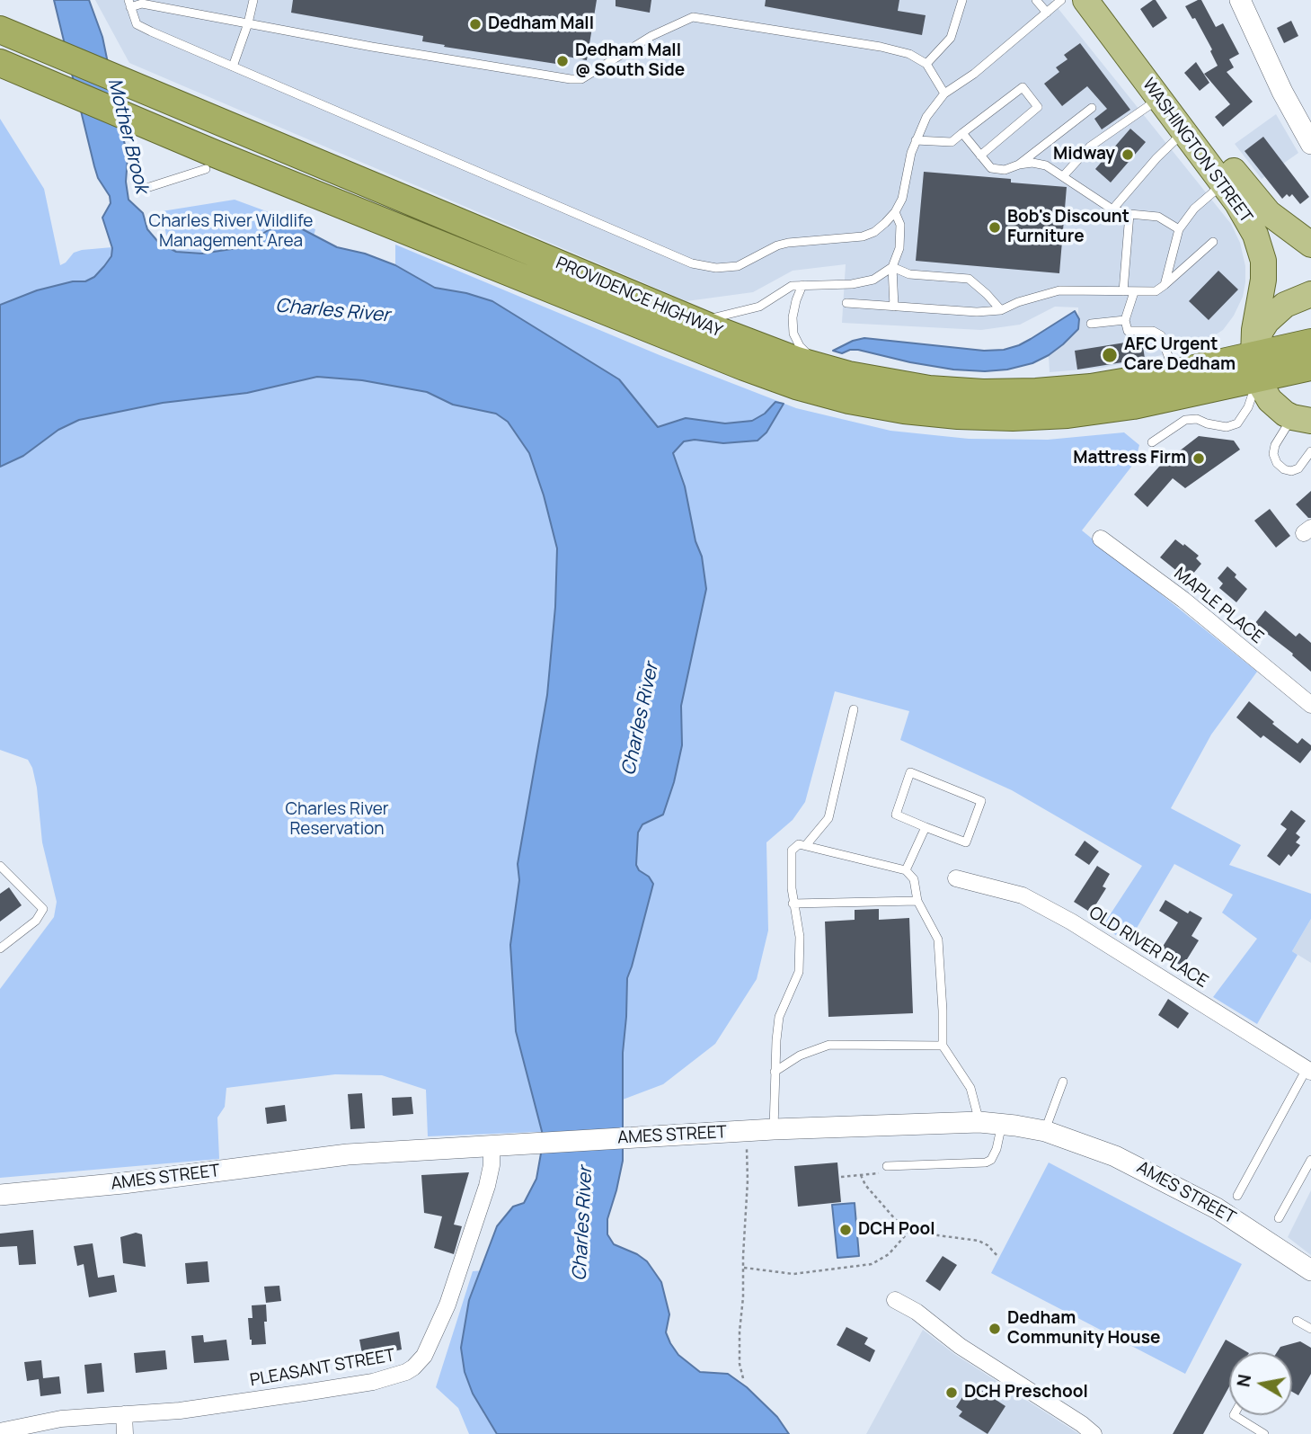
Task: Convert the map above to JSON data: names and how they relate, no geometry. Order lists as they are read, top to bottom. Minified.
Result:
{"streets":{"highway":["PROVIDENCE HIGHWAY"],"main road":["WASHINGTON STREET"],"street":["MAPLE PLACE","OLD RIVER PLACE","AMES STREET","PLEASANT STREET"]},"crossings":[["WASHINGTON STREET","PROVIDENCE HIGHWAY"],["AMES STREET","PLEASANT STREET"]],"water":["Mother Brook","Charles River"],"parks":["Charles River Wildlife Management Area","Charles River Reservation"],"places":["Dedham Mall","Dedham Mall @ South Side","Midway","Bob's Discount Furniture","AFC Urgent Care Dedham","Mattress Firm","DCH Pool","Dedham Community House","DCH Preschool"],"north":"left"}
